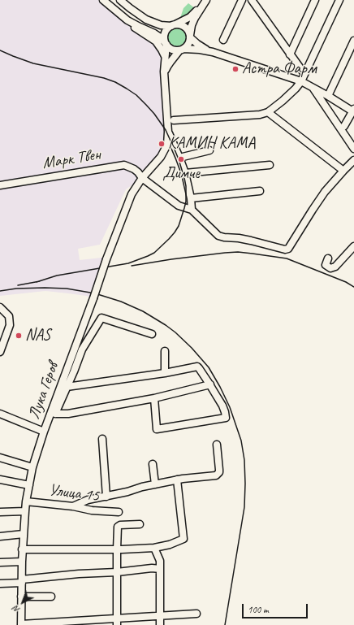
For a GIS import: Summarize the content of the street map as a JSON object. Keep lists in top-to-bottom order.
{
  "streets": {
    "street": ["Марк Твен", "Лука Геров", "Улица 15"]
  },
  "crossings": [
    ["Марк Твен", "Лука Геров"],
    ["Лука Геров", "Улица 15"]
  ],
  "places": [
    "Астра Фарм",
    "КАМИН КАМА",
    "Димче",
    "NAS"
  ],
  "scale_bar": "100 m",
  "north": "bottom left"
}
